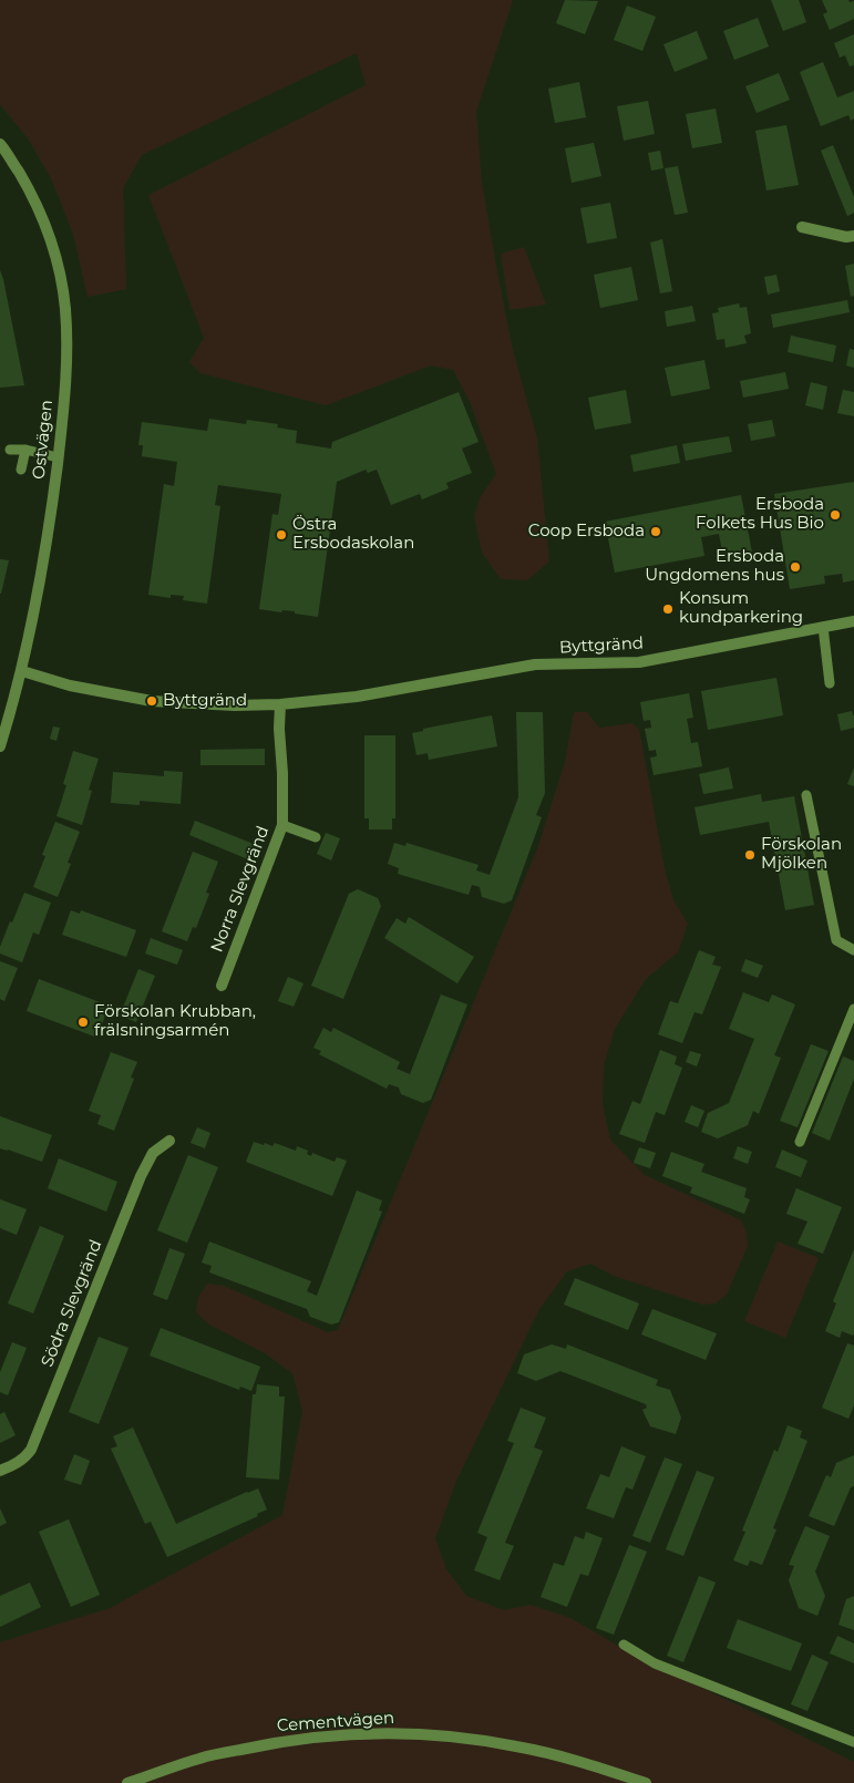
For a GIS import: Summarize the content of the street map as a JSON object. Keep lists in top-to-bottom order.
{
  "streets": {
    "street": [
      "Ostvägen",
      "Byttgränd",
      "Norra Slevgränd",
      "Södra Slevgränd",
      "Cementvägen"
    ]
  },
  "crossings": [
    ["Ostvägen", "Byttgränd"],
    ["Byttgränd", "Norra Slevgränd"]
  ],
  "places": [
    "Ersboda Folkets Hus Bio",
    "Coop Ersboda",
    "Östra Ersbodaskolan",
    "Ersboda Ungdomens hus",
    "Konsum kundparkering",
    "Byttgränd",
    "Förskolan Mjölken",
    "Förskolan Krubban, frälsningsarmén"
  ]
}
